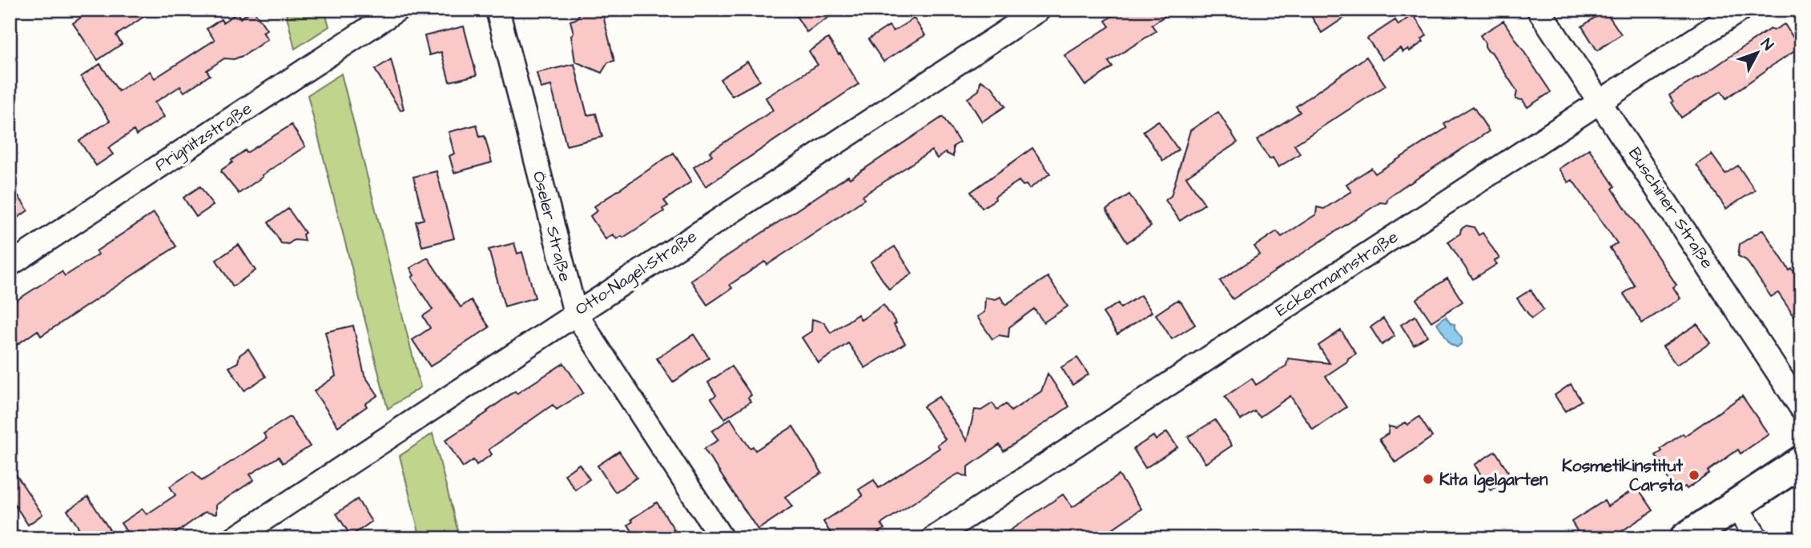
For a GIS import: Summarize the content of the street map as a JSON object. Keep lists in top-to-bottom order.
{
  "streets": {
    "street": [
      "Prignitzstraße",
      "Buschiner Straße",
      "Öseler Straße",
      "Otto-Nagel-Straße",
      "Eckermannstraße"
    ]
  },
  "crossings": [
    ["Buschiner Straße", "Eckermannstraße"],
    ["Öseler Straße", "Otto-Nagel-Straße"]
  ],
  "places": ["Kosmetikinstitut Carsta", "Kita Igelgarten"],
  "north": "top right"
}
